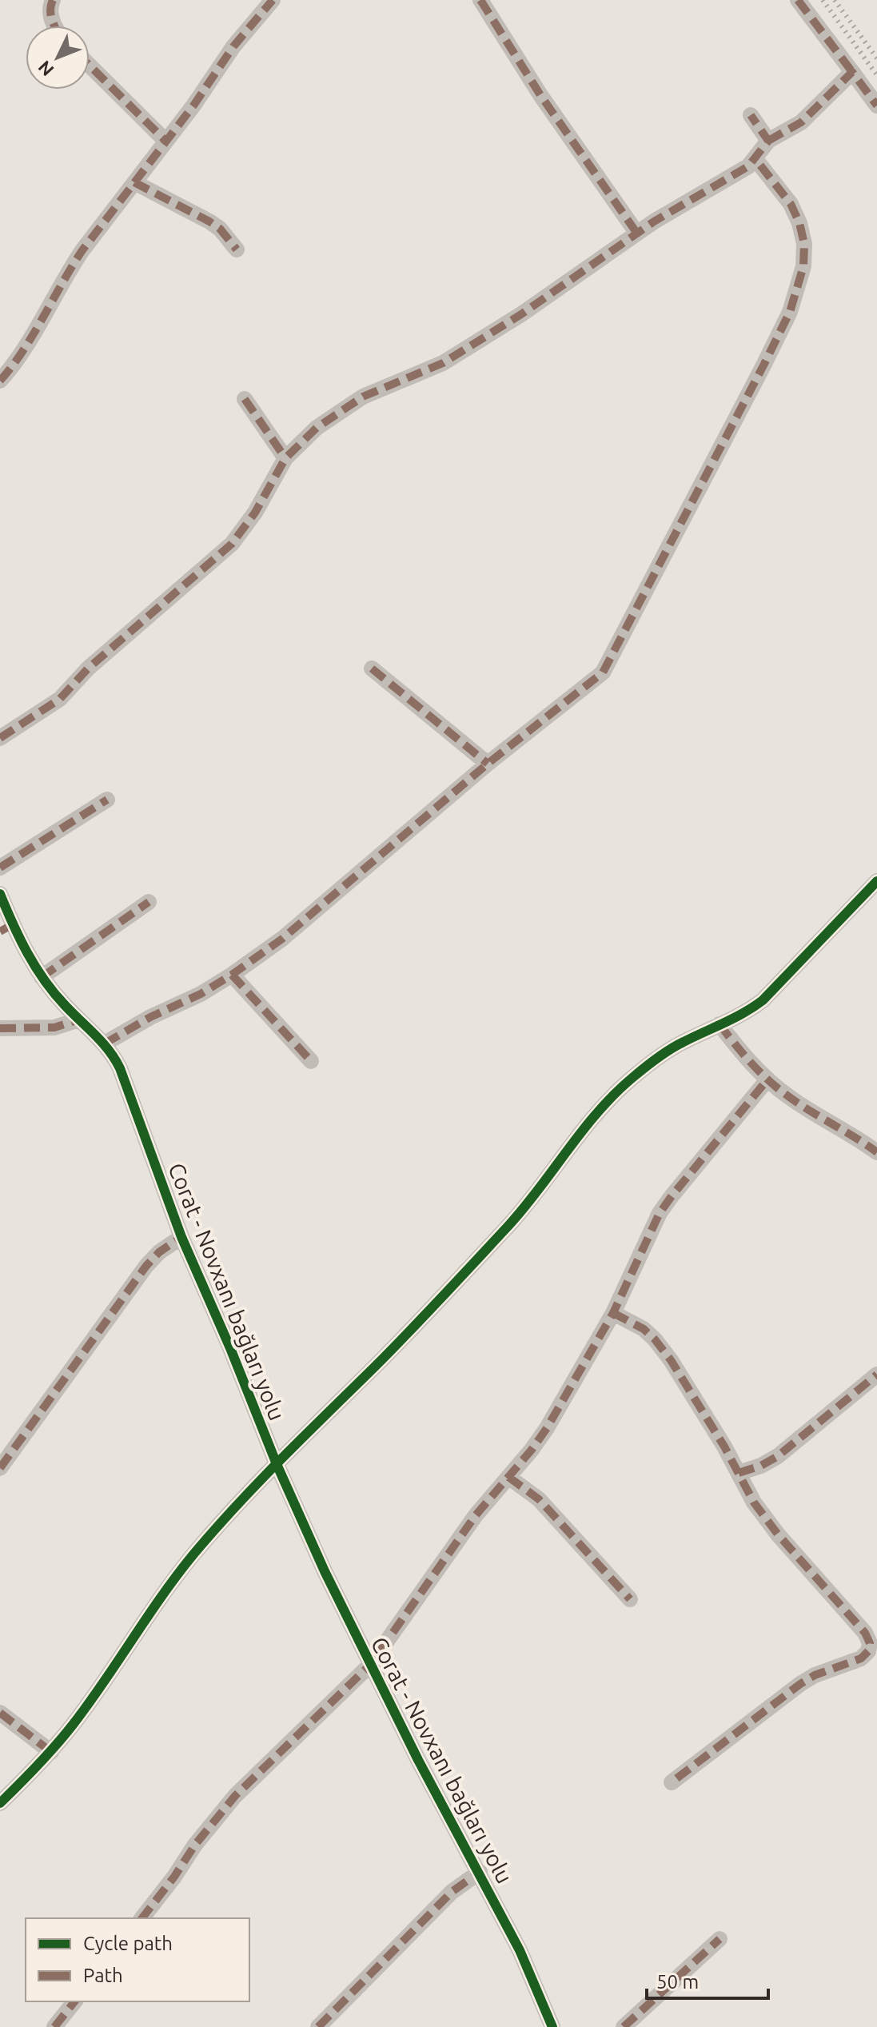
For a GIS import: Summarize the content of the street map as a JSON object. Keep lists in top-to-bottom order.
{
  "streets": {
    "street": ["Corat - Novxanı bağları yolu"]
  },
  "legend": ["Cycle path", "Path"],
  "scale_bar": "50 m",
  "north": "bottom left"
}
